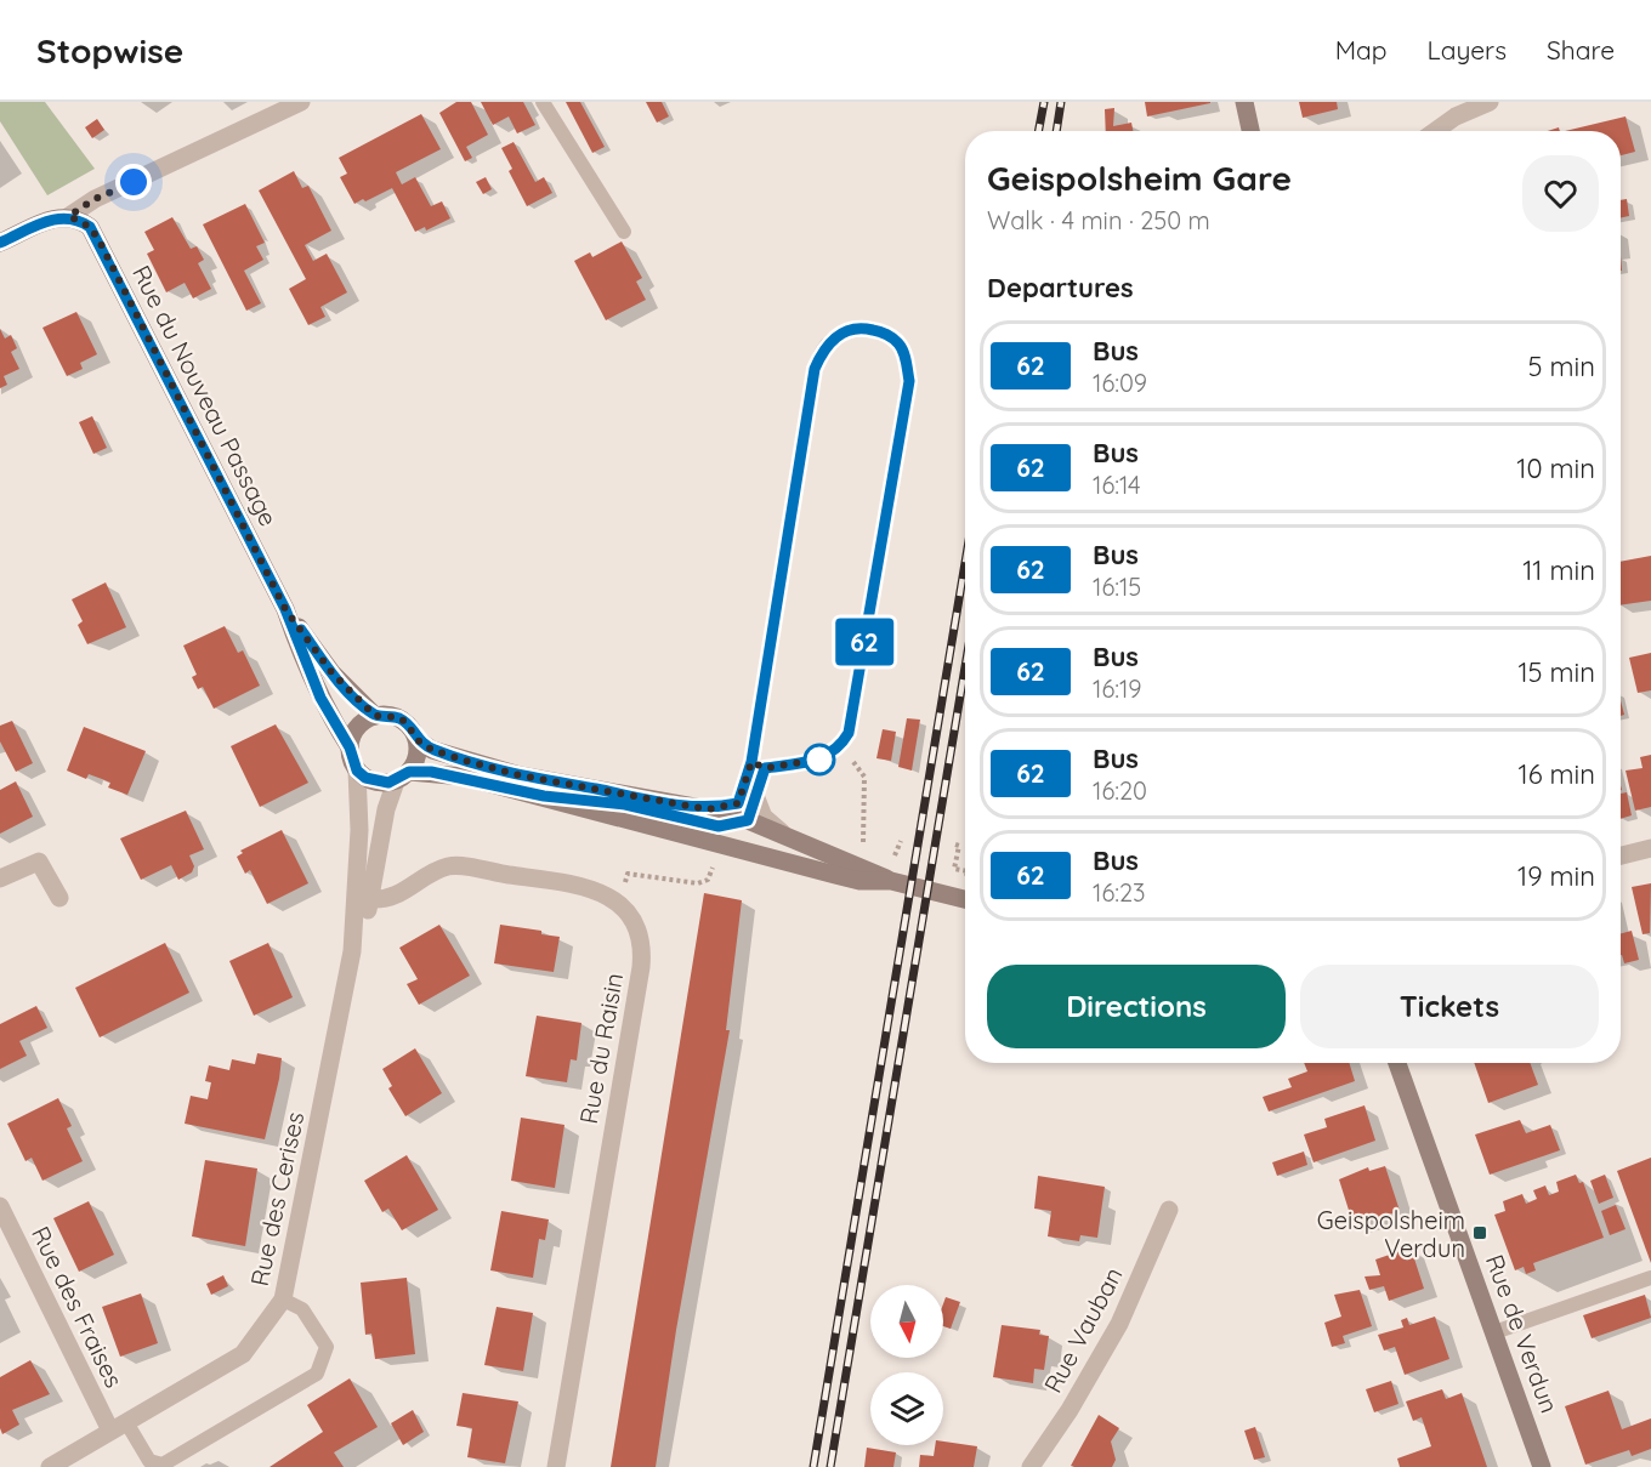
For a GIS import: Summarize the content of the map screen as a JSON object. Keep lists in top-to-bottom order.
{
  "streets": {
    "main road": ["Rue du Nouveau Passage", "Rue de Verdun"],
    "street": [
      "Rue du Raisin",
      "Rue des Cerises",
      "Rue des Fraises",
      "Rue Vauban"
    ]
  },
  "crossings": [
    ["Rue du Nouveau Passage", "Rue des Cerises"],
    ["Rue des Cerises", "Rue des Fraises"]
  ],
  "places": {
    "transit": ["Geispolsheim Verdun"]
  },
  "lines": ["bus line 62"],
  "north": "bottom",
  "page": {
    "header": "Stopwise",
    "nav": ["Map", "Layers", "Share"],
    "on_map": "62",
    "heading": [
      ["Geispolsheim Gare", "Walk · 4 min · 250 m"],
      "Departures"
    ],
    "list": [
      {
        "mark": "62",
        "name": "Bus",
        "note": "16:09",
        "value": "5 min"
      },
      {
        "mark": "62",
        "name": "Bus",
        "note": "16:14",
        "value": "10 min"
      },
      {
        "mark": "62",
        "name": "Bus",
        "note": "16:15",
        "value": "11 min"
      },
      {
        "mark": "62",
        "name": "Bus",
        "note": "16:19",
        "value": "15 min"
      },
      {
        "mark": "62",
        "name": "Bus",
        "note": "16:20",
        "value": "16 min"
      },
      {
        "mark": "62",
        "name": "Bus",
        "note": "16:23",
        "value": "19 min"
      }
    ],
    "buttons": ["Directions", "Tickets"]
  }
}
